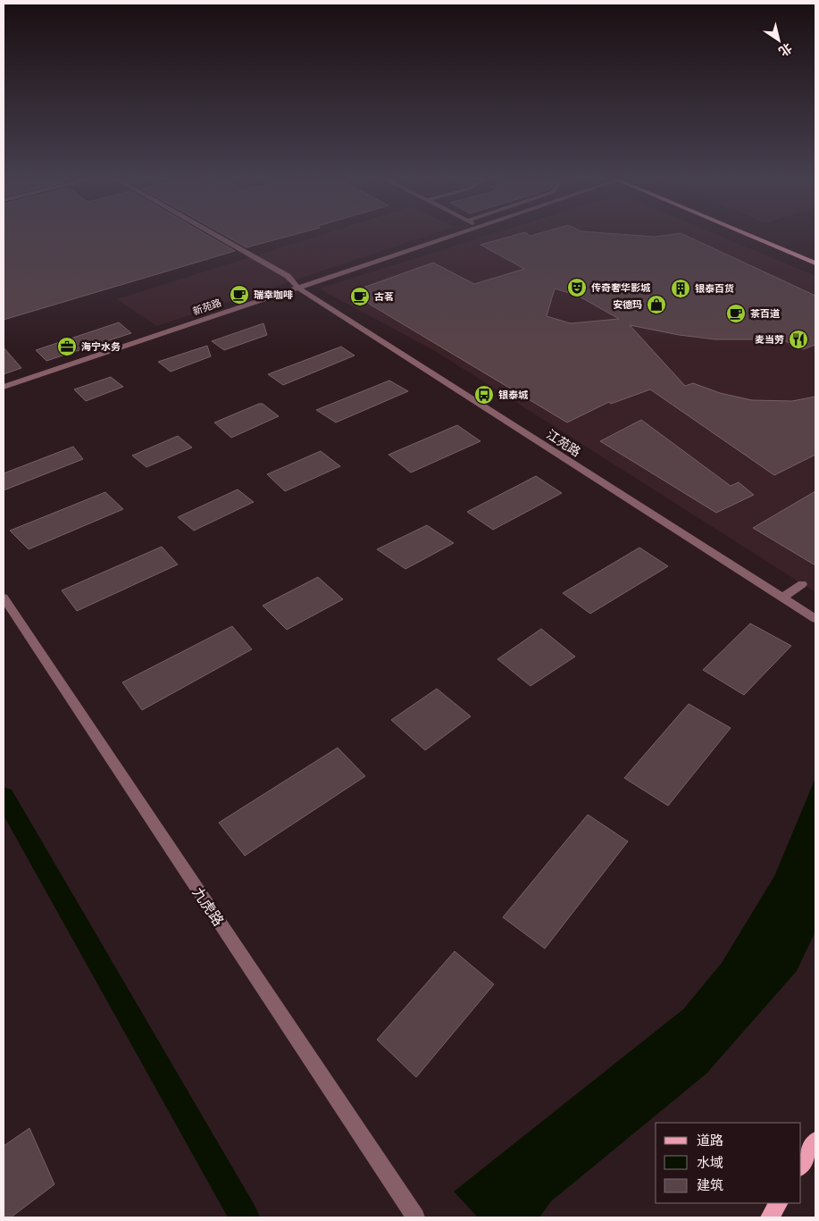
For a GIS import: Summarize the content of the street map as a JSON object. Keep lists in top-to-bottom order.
{
  "streets": {
    "street": ["新苑路", "江苑路", "九虎路"]
  },
  "crossings": [
    ["新苑路", "江苑路"]
  ],
  "places": {
    "theatre": ["传奇奢华影城"],
    "building": ["银泰百货"],
    "cafe": ["瑞幸咖啡", "古茗", "茶百道"],
    "shop": ["安德玛"],
    "restaurant": ["麦当劳"],
    "office": ["海宁水务"],
    "bus stop": ["银泰城"]
  },
  "legend": ["道路", "水域", "建筑"],
  "north": "bottom right"
}
